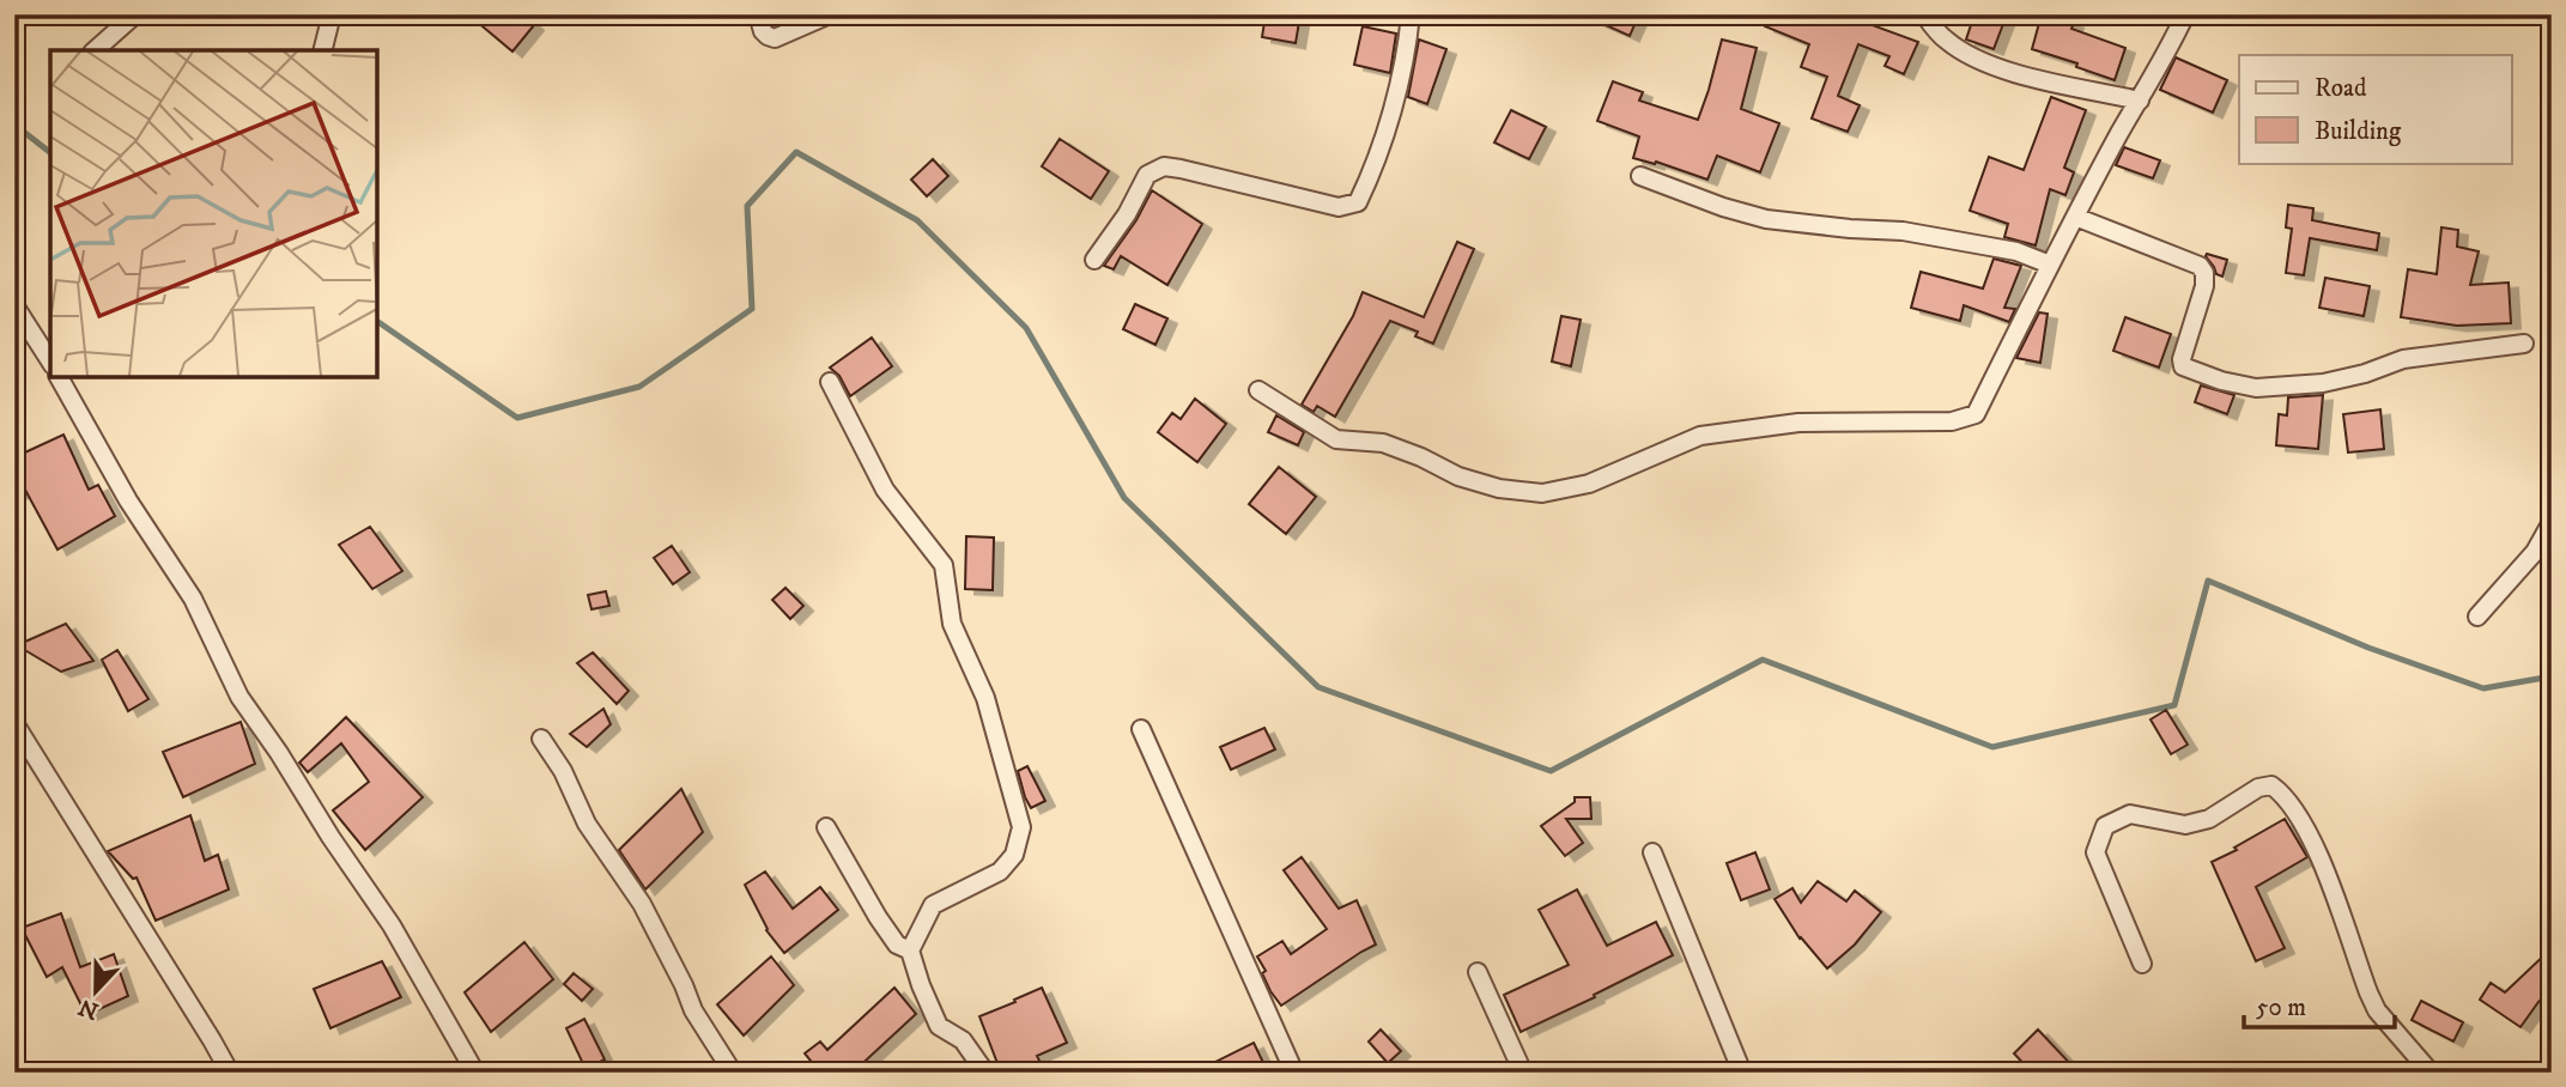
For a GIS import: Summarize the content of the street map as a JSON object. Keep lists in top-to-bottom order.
{
  "legend": ["Road", "Building"],
  "scale_bar": "50 m",
  "north": "bottom"
}
